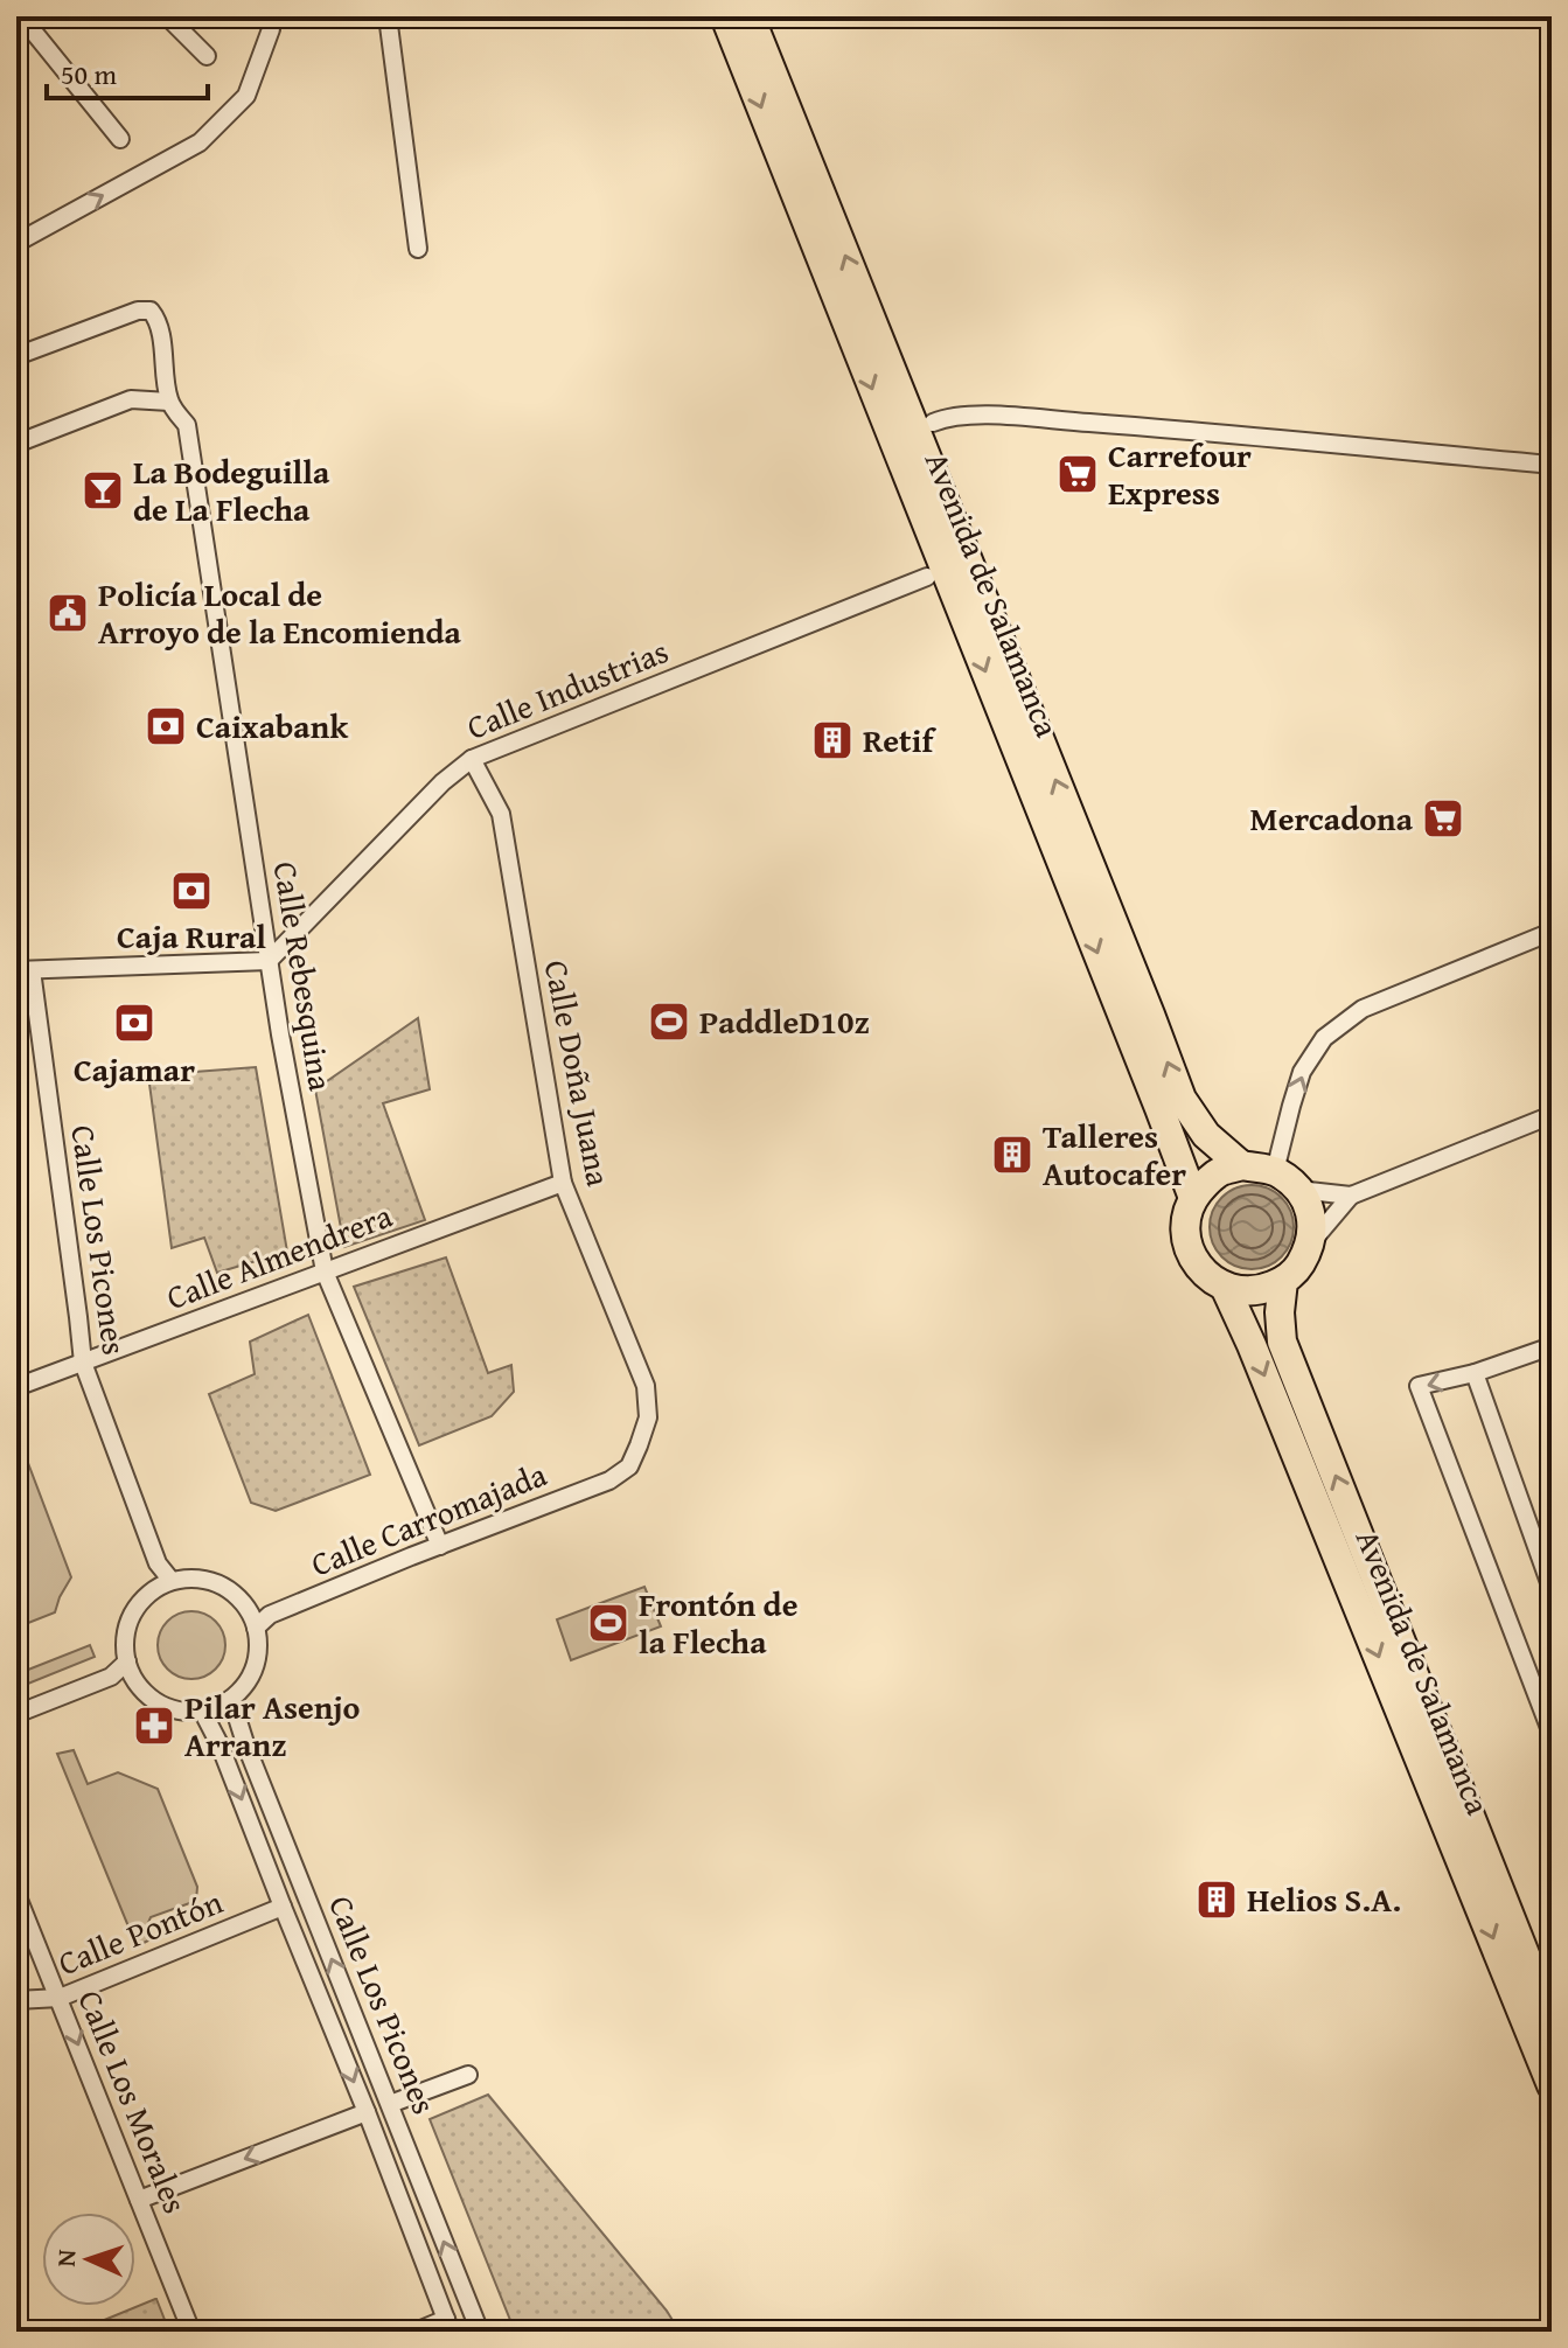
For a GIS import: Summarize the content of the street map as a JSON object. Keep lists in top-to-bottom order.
{
  "streets": {
    "highway": ["Avenida de Salamanca"],
    "street": [
      "Calle Industrias",
      "Calle Rebesquina",
      "Calle Doña Juana",
      "Calle Los Picones",
      "Calle Almendrera",
      "Calle Carromajada",
      "Calle Pontón",
      "Calle Los Morales"
    ]
  },
  "crossings": [
    ["Calle Industrias", "Calle Rebesquina"],
    ["Calle Industrias", "Calle Doña Juana"],
    ["Calle Rebesquina", "Calle Almendrera"],
    ["Calle Rebesquina", "Calle Carromajada"],
    ["Calle Doña Juana", "Calle Almendrera"],
    ["Calle Doña Juana", "Calle Carromajada"],
    ["Calle Los Picones", "Calle Almendrera"],
    ["Calle Los Picones", "Calle Carromajada"],
    ["Calle Los Picones", "Calle Pontón"],
    ["Calle Pontón", "Calle Los Morales"]
  ],
  "one_way": ["Calle Los Morales"],
  "places": {
    "supermarket": ["Carrefour Express", "Mercadona"],
    "bar": ["La Bodeguilla de La Flecha"],
    "public building": ["Policía Local de Arroyo de la Encomienda"],
    "bank": ["Caixabank", "Caja Rural", "Cajamar"],
    "building": ["Retif", "Talleres Autocafer", "Helios S.A."],
    "sports": ["PaddleD10z", "Frontón de la Flecha"],
    "pharmacy": ["Pilar Asenjo Arranz"]
  },
  "scale_bar": "50 m",
  "north": "left"
}
